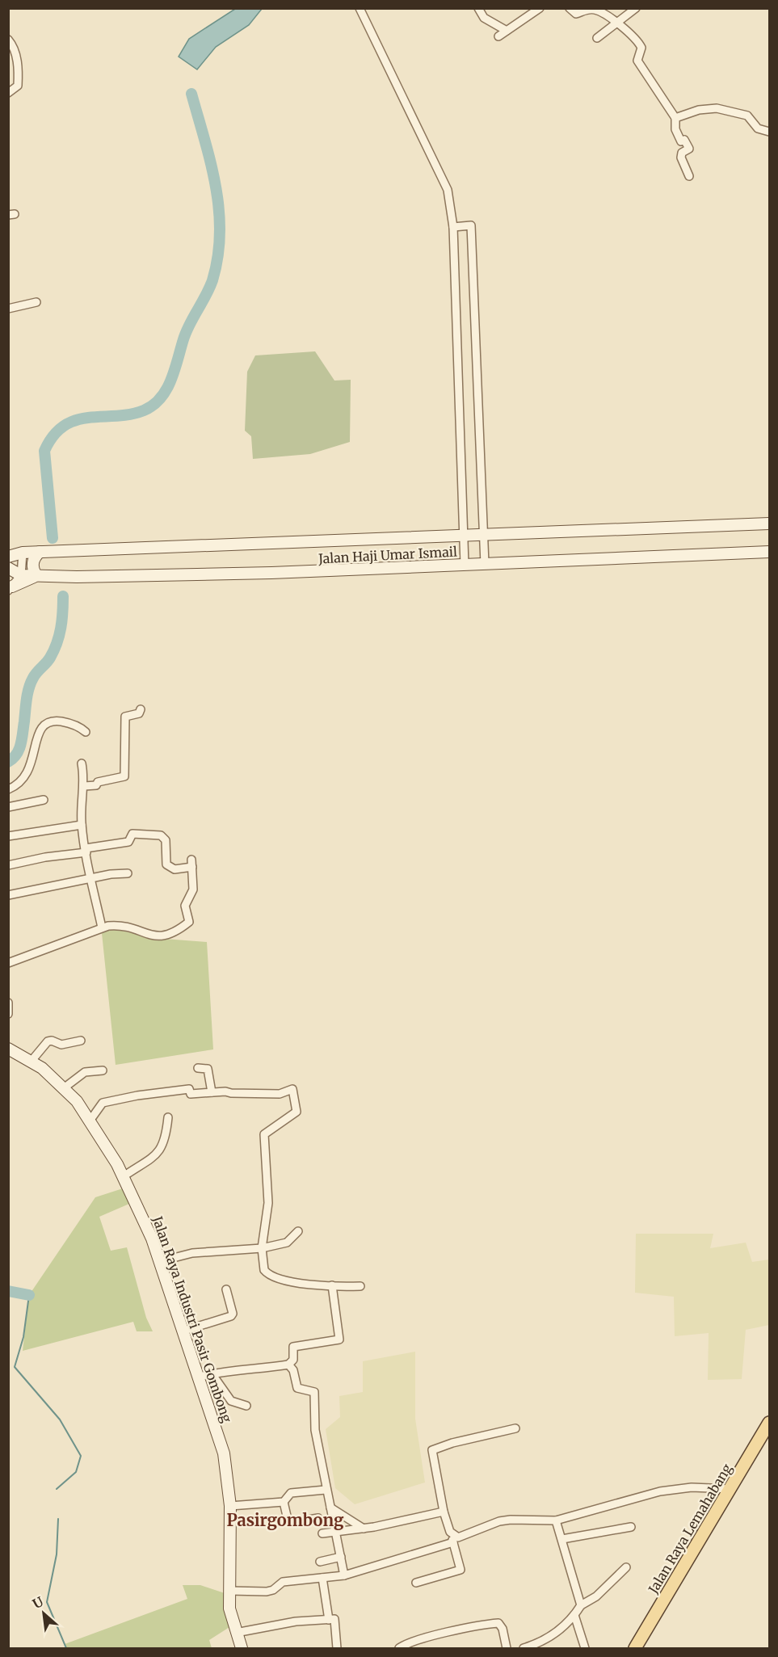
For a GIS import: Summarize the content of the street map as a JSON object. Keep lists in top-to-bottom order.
{
  "streets": {
    "main road": ["Jalan Haji Umar Ismail", "Jalan Raya Industri Pasir Gombong", "Jalan Raya Lemahabang"]
  },
  "districts": ["Pasirgombong"],
  "north": "top left"
}
